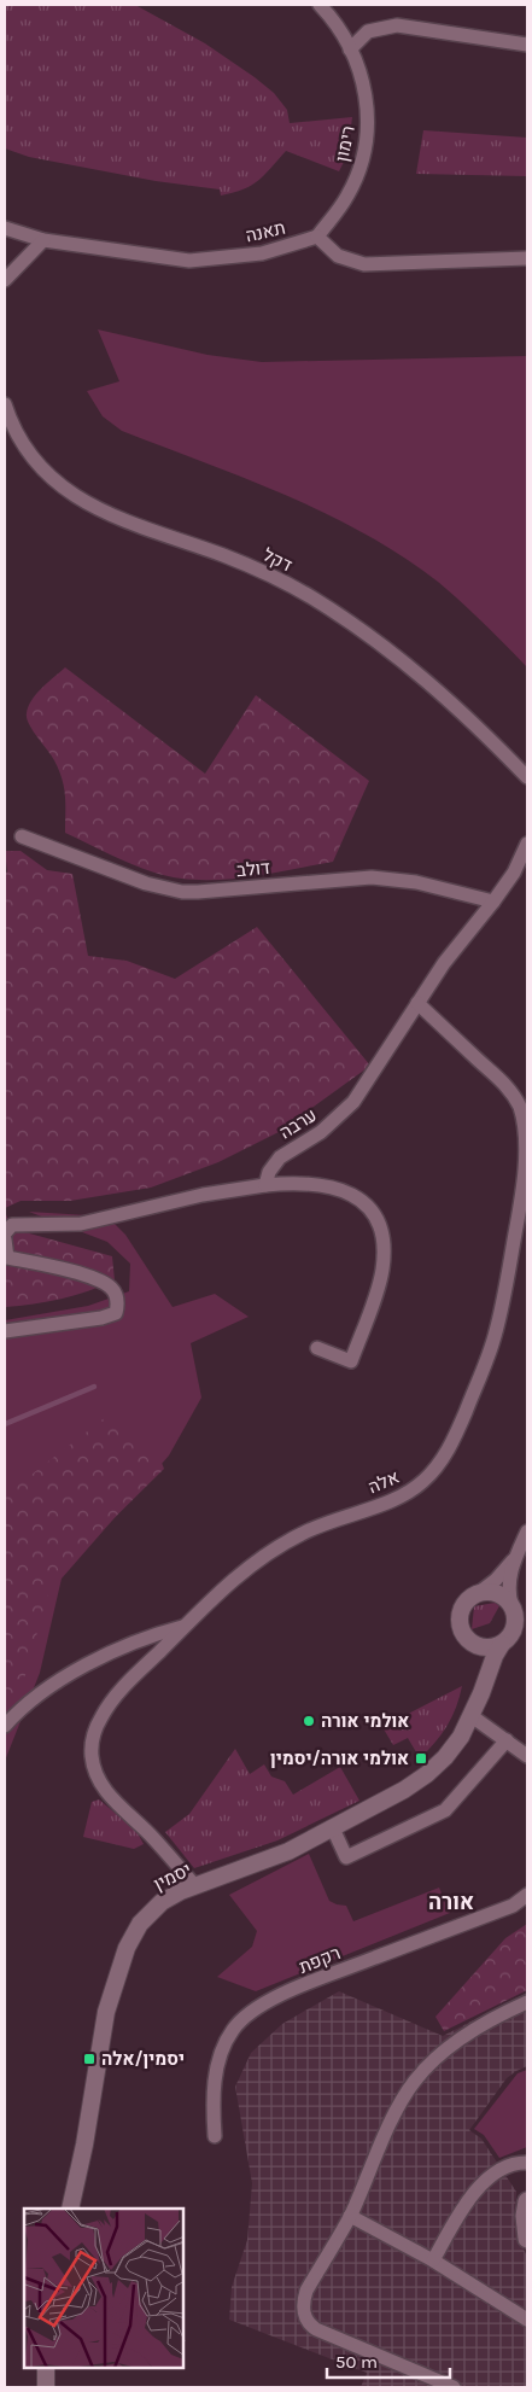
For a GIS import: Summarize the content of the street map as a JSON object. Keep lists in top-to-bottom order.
{
  "streets": {
    "street": [
      "רימון",
      "תאנה",
      "דקל",
      "דולב",
      "ערבה",
      "אלה",
      "יסמין",
      "רקפת"
    ]
  },
  "crossings": [
    ["רימון", "תאנה"],
    ["דולב", "ערבה"],
    ["ערבה", "אלה"],
    ["אלה", "יסמין"]
  ],
  "districts": ["אורה"],
  "places": {
    "other": ["אולמי אורה"],
    "transit": ["אולמי אורה/יסמין", "יסמין/אלה"]
  },
  "scale_bar": "50 m"
}
